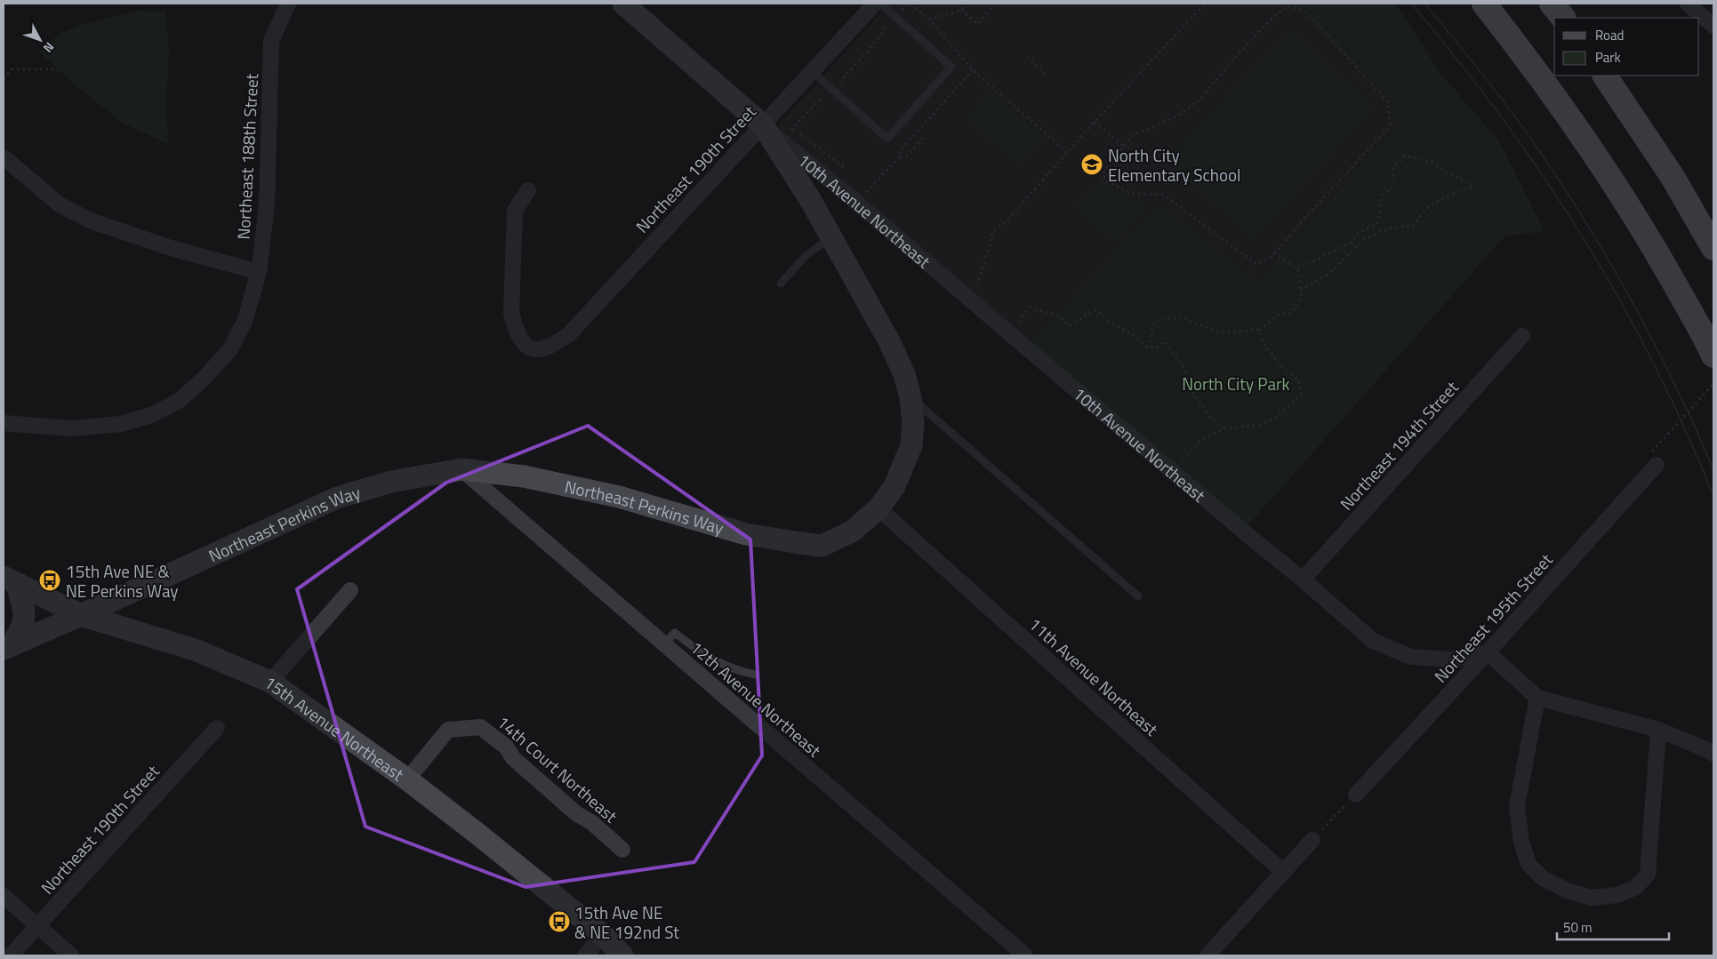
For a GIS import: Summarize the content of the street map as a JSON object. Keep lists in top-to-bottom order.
{
  "streets": {
    "main road": ["10th Avenue Northeast", "Northeast Perkins Way", "15th Avenue Northeast"],
    "street": [
      "Northeast 188th Street",
      "Northeast 190th Street",
      "Northeast 194th Street",
      "Northeast 195th Street",
      "11th Avenue Northeast",
      "12th Avenue Northeast",
      "14th Court Northeast"
    ]
  },
  "crossings": [
    ["Northeast 190th Street", "10th Avenue Northeast"],
    ["Northeast 190th Street", "Northeast Perkins Way"],
    ["10th Avenue Northeast", "Northeast 194th Street"],
    ["10th Avenue Northeast", "Northeast Perkins Way"],
    ["10th Avenue Northeast", "Northeast 195th Street"],
    ["Northeast Perkins Way", "11th Avenue Northeast"],
    ["Northeast Perkins Way", "12th Avenue Northeast"],
    ["Northeast Perkins Way", "15th Avenue Northeast"],
    ["15th Avenue Northeast", "14th Court Northeast"]
  ],
  "parks": ["North City Park"],
  "places": {
    "school or university": ["North City Elementary School"],
    "bus stop": ["15th Ave NE & NE Perkins Way", "15th Ave NE & NE 192nd St"]
  },
  "legend": ["Road", "Park"],
  "scale_bar": "50 m",
  "north": "bottom right"
}
